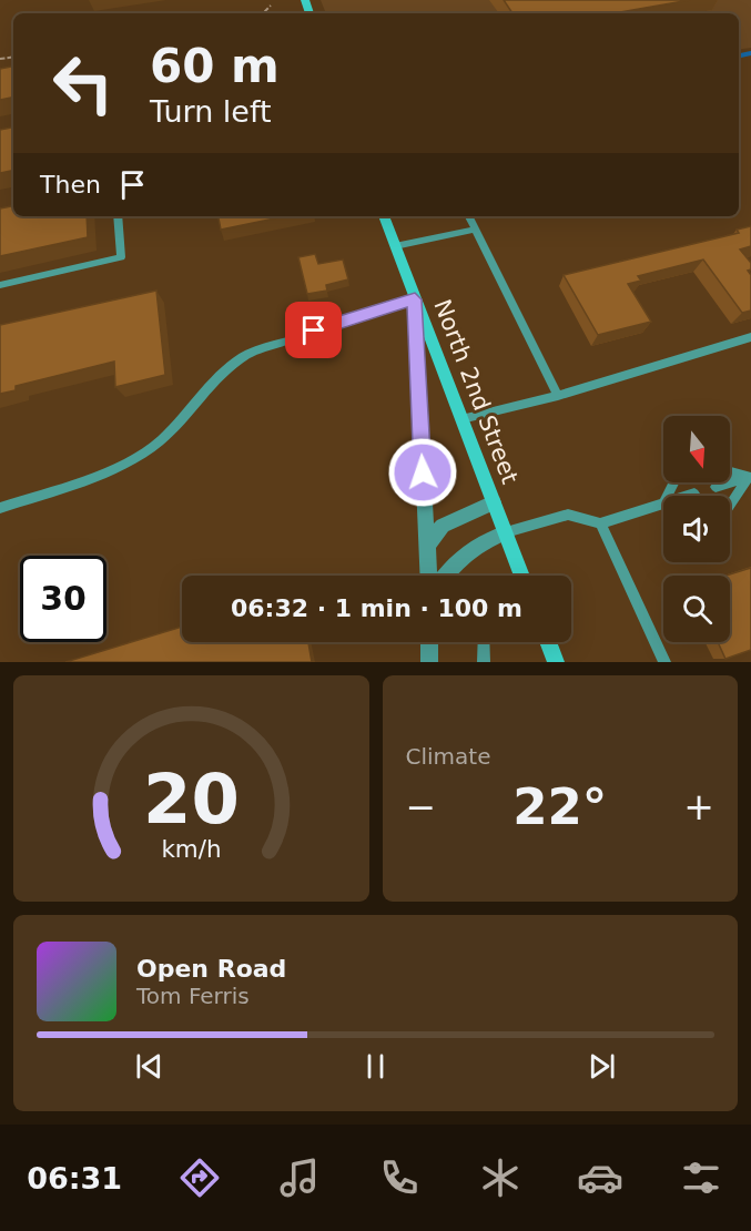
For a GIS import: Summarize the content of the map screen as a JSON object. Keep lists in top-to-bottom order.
{
  "streets": {
    "main road": ["North 2nd Street"]
  },
  "north": "bottom",
  "page": {
    "turn": ["60 m", "Turn left"],
    "then": "Then",
    "limit": "30",
    "trip": "06:32 · 1 min · 100 m",
    "tile": "Climate",
    "heat": ["−", "22°", "+"],
    "song": ["Open Road", "Tom Ferris"],
    "tabs": "06:31",
    "gauge": ["20", "km/h"]
  }
}
